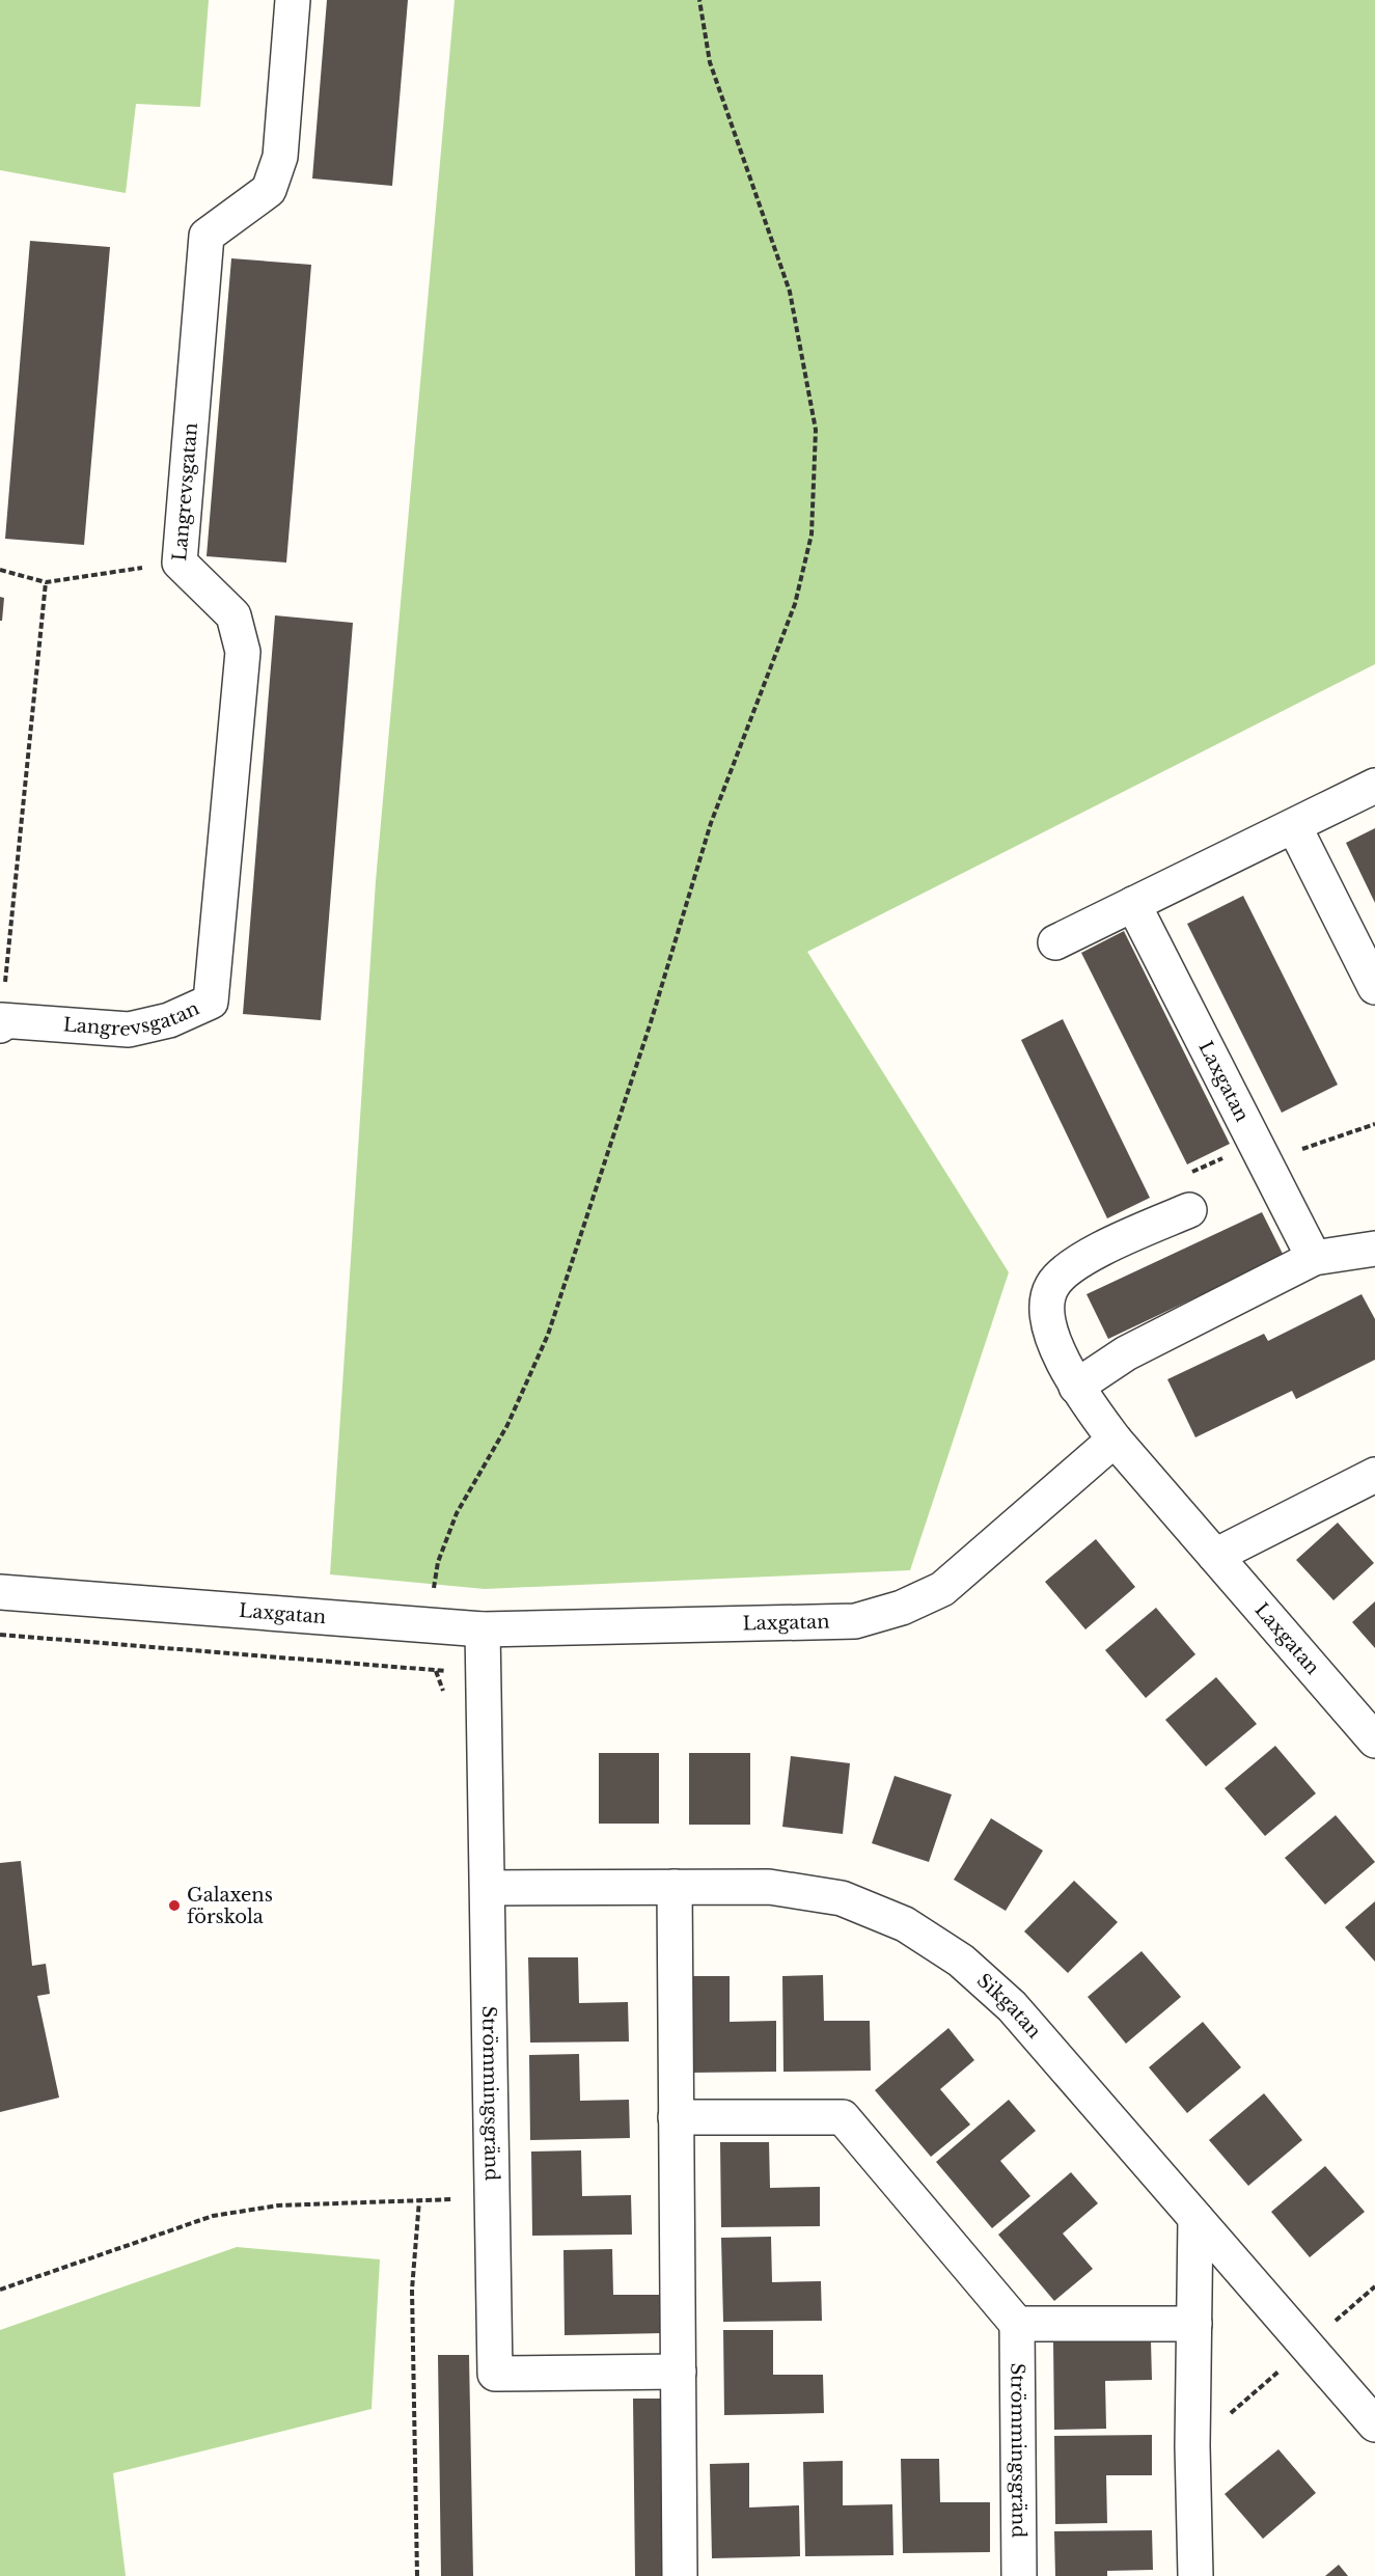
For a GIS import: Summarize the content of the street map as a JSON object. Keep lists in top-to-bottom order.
{
  "streets": {
    "street": [
      "Langrevsgatan",
      "Laxgatan",
      "Sikgatan",
      "Strömmingsgränd"
    ]
  },
  "crossings": [
    ["Laxgatan", "Strömmingsgränd"],
    ["Sikgatan", "Strömmingsgränd"]
  ],
  "places": ["Galaxens förskola"]
}
